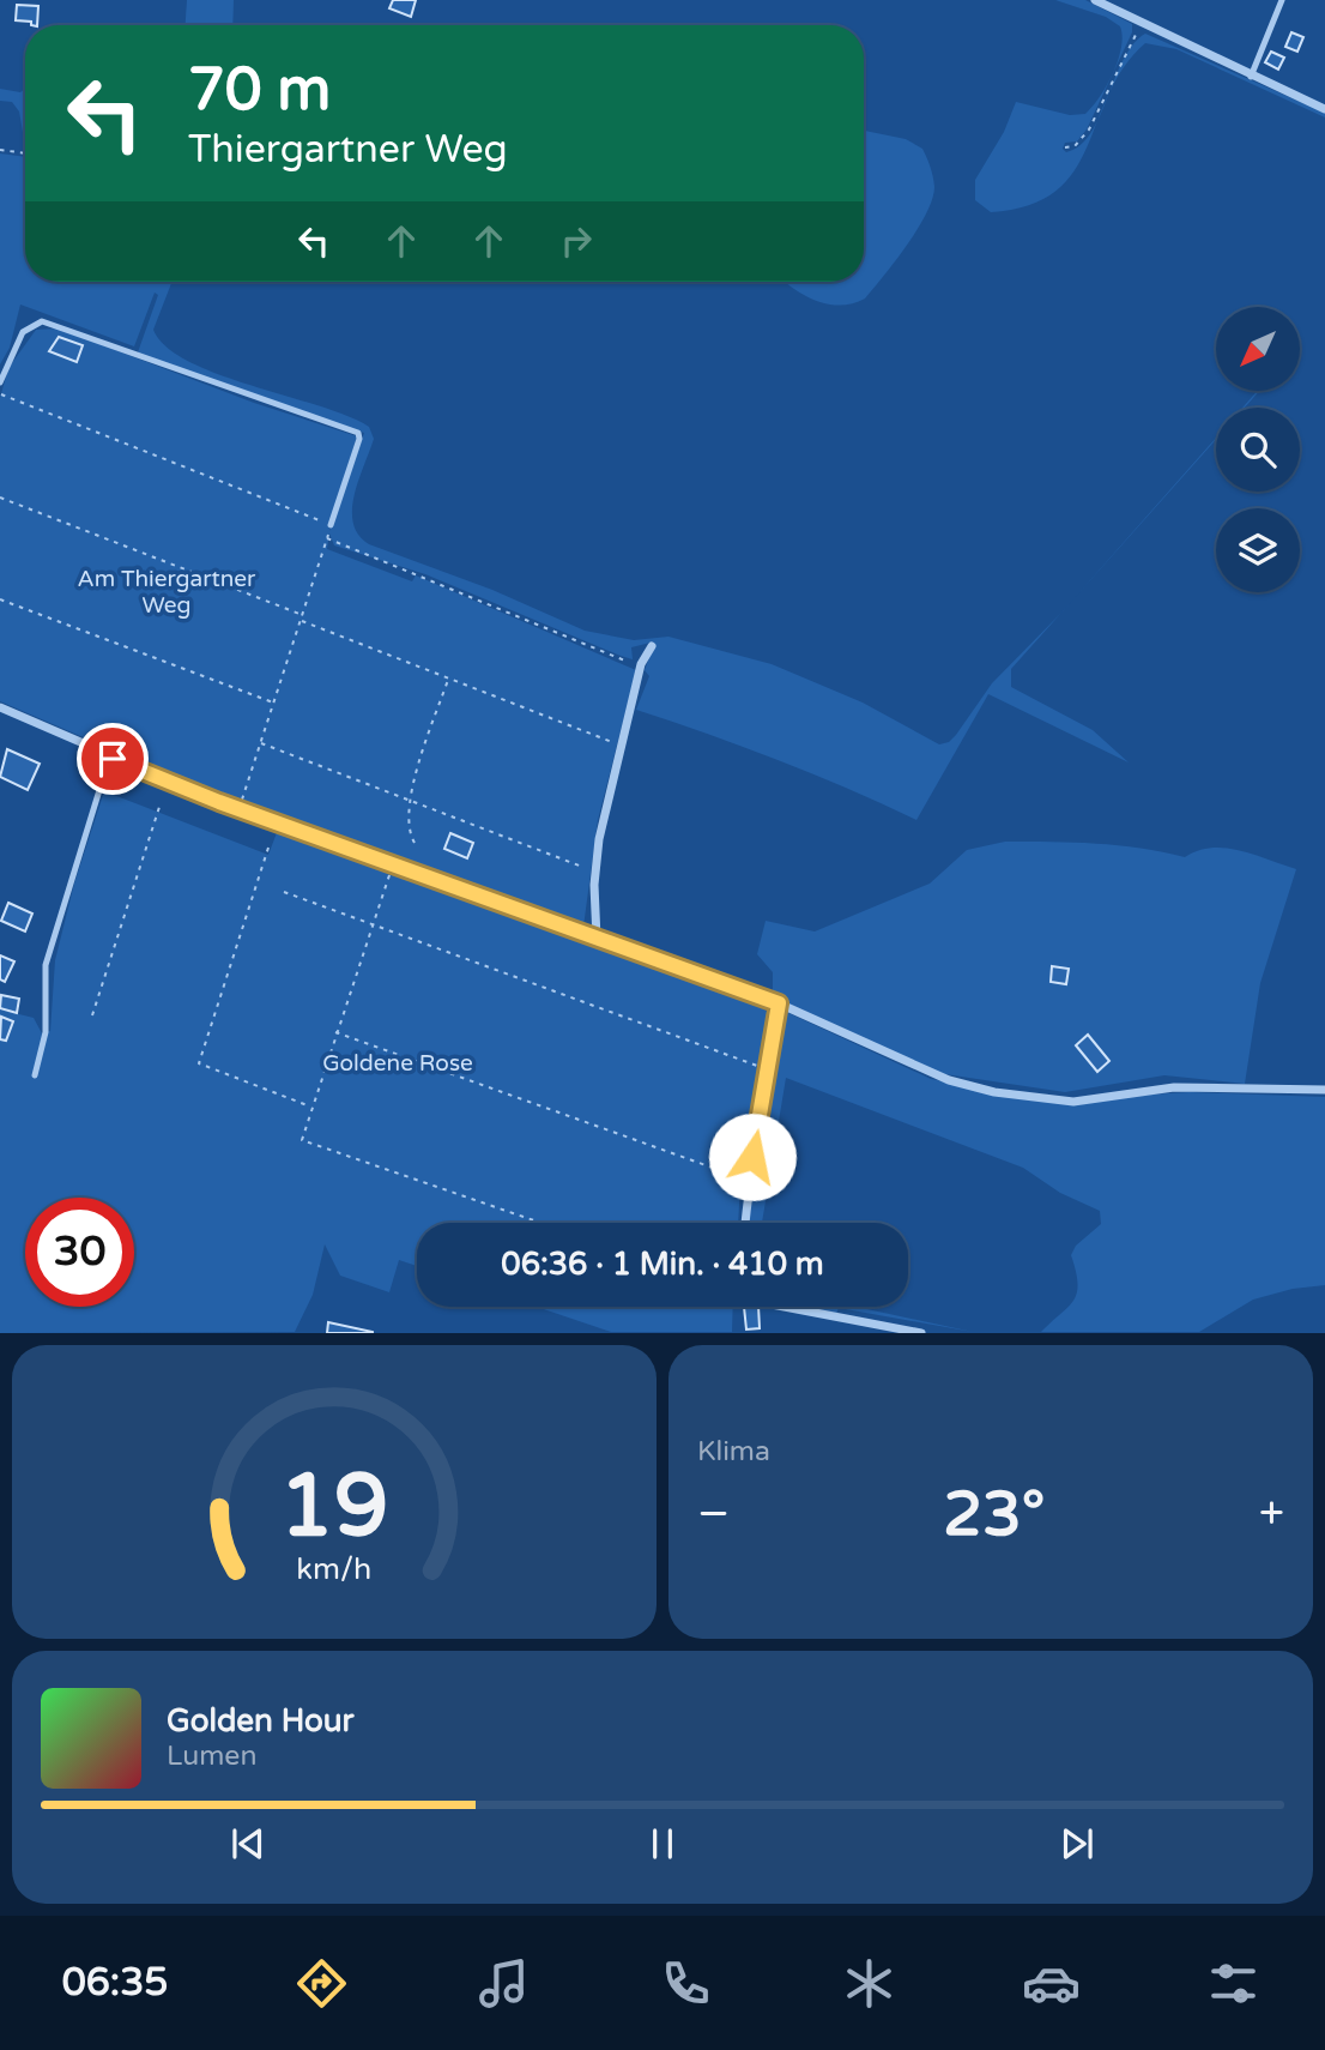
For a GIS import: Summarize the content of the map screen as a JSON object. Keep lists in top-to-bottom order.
{
  "parks": ["Am Thiergartner Weg", "Goldene Rose"],
  "north": "bottom left",
  "page": {
    "turn": ["70 m", "Thiergartner Weg"],
    "limit": "30",
    "trip": "06:36 · 1 Min. · 410 m",
    "tile": "Klima",
    "heat": ["−", "23°", "+"],
    "song": ["Golden Hour", "Lumen"],
    "tabs": "06:35",
    "gauge": ["19", "km/h"]
  }
}
